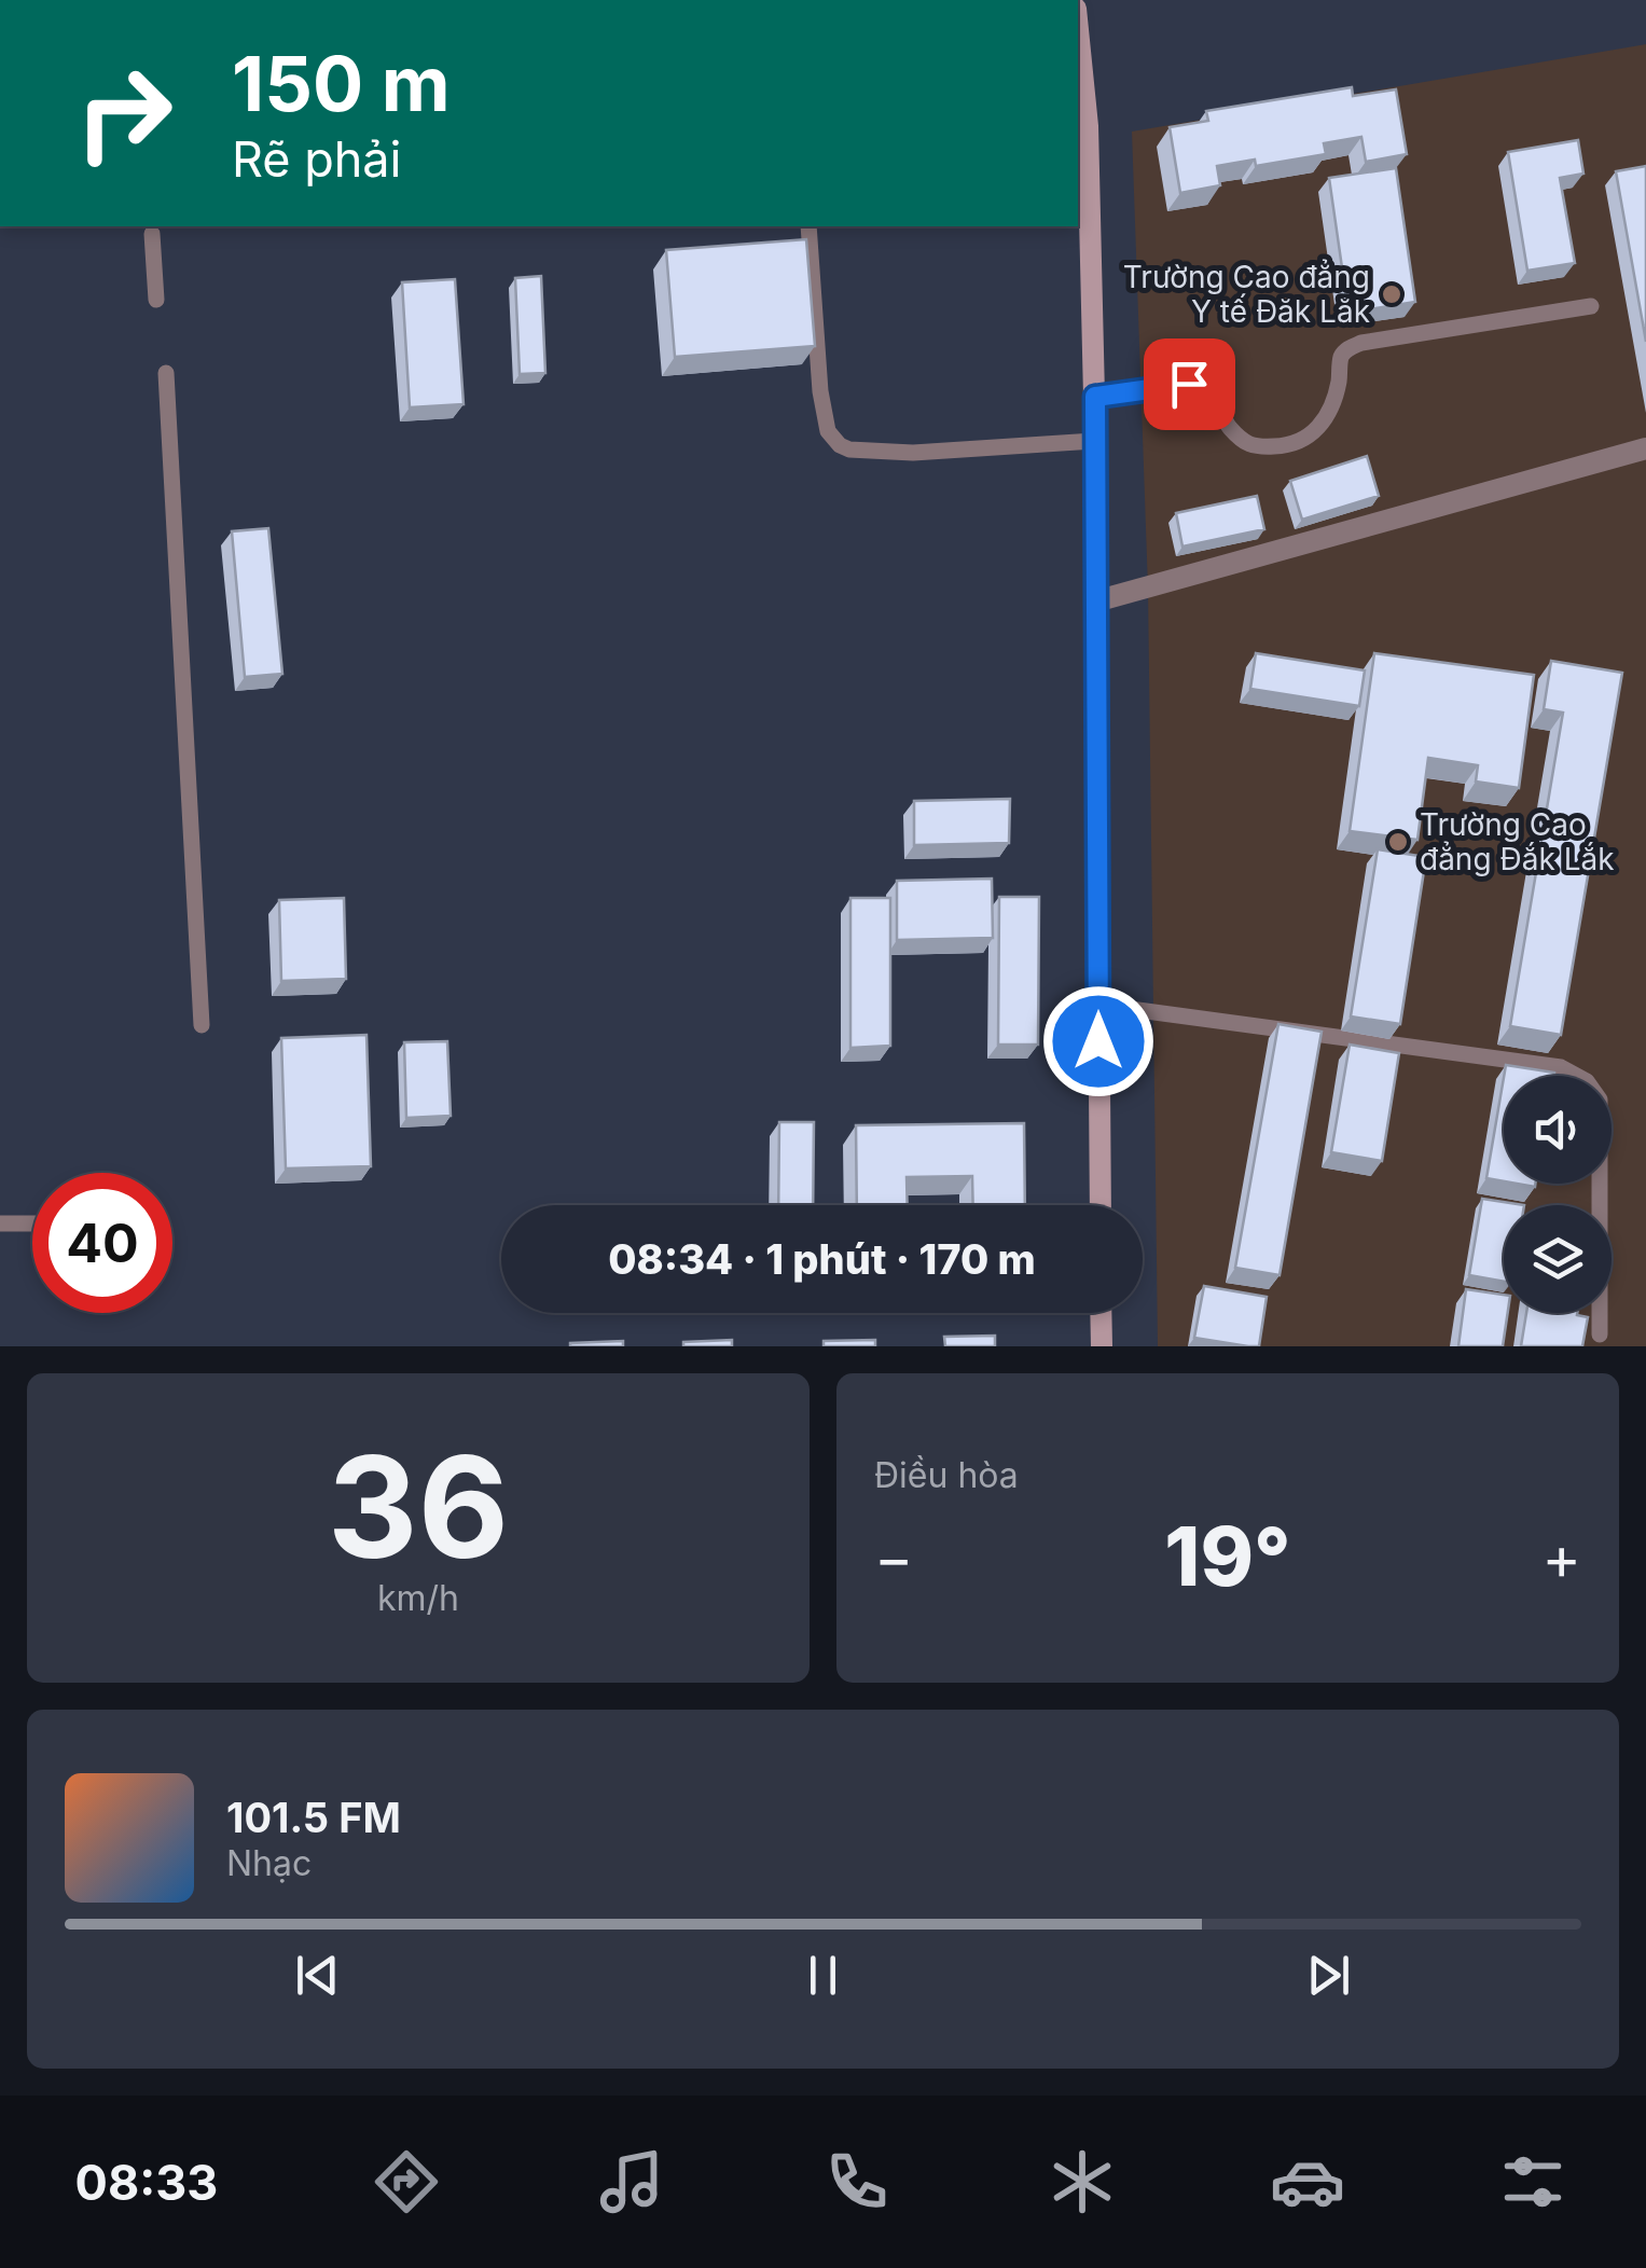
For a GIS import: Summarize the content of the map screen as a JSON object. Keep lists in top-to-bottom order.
{
  "places": ["Trường Cao đẳng Y tế Đăk Lăk", "Trường Cao đẳng Đắk Lắk"],
  "page": {
    "turn": ["150 m", "Rẽ phải"],
    "limit": "40",
    "trip": "08:34 · 1 phút · 170 m",
    "tile": [
      ["36", "km/h"],
      "Điều hòa"
    ],
    "heat": ["−", "19°", "+"],
    "song": ["101.5 FM", "Nhạc"],
    "tabs": "08:33"
  }
}
